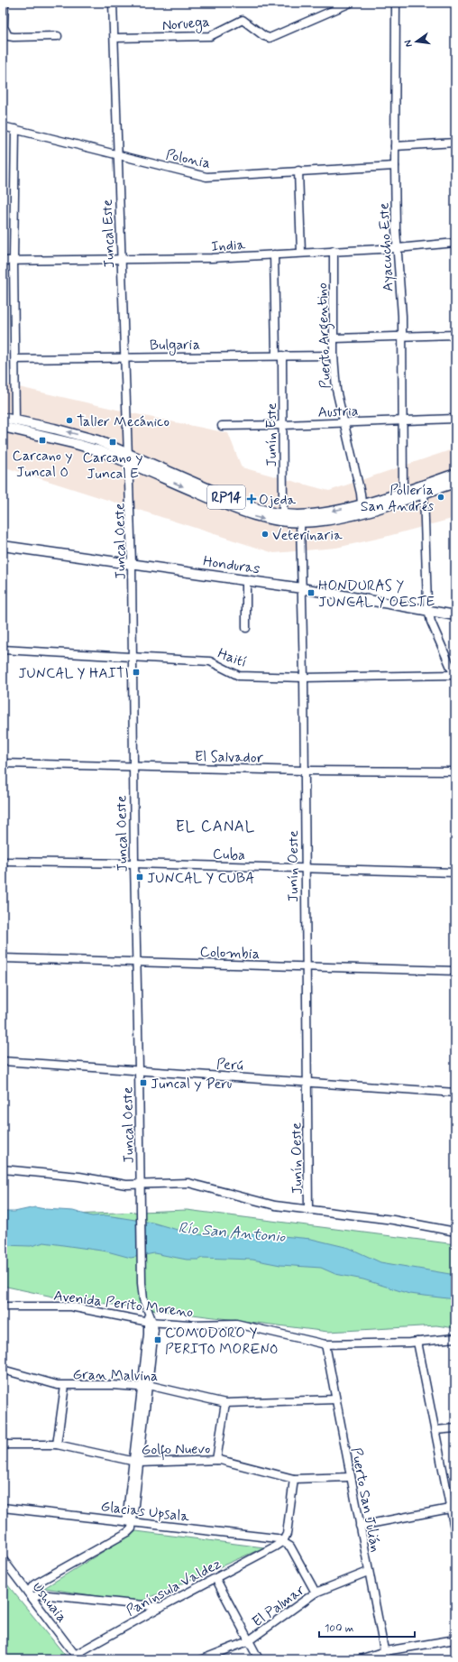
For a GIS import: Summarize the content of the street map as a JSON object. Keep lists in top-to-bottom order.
{
  "streets": {
    "main road": ["RP14", "Honduras"],
    "street": [
      "Noruega",
      "Polonia",
      "Juncal Este",
      "India",
      "Ayacucho Este",
      "Puerto Argentino",
      "Bulgaria",
      "Austria",
      "Junín Este",
      "Juncal Oeste",
      "Haití",
      "El Salvador",
      "Cuba",
      "Junín Oeste",
      "Colombia",
      "Perú",
      "Avenida Perito Moreno",
      "Gran Malvina",
      "Golfo Nuevo",
      "Puerto San Julián",
      "Glacias Upsala",
      "Panínsula Valdez",
      "Ushuaia",
      "El Palmar"
    ]
  },
  "crossings": [
    ["Noruega", "Juncal Este"],
    ["Polonia", "Juncal Este"],
    ["Polonia", "Ayacucho Este"],
    ["Juncal Este", "India"],
    ["Juncal Este", "Bulgaria"],
    ["Juncal Este", "RP14"],
    ["Juncal Este", "Juncal Oeste"],
    ["India", "Ayacucho Este"],
    ["India", "Puerto Argentino"],
    ["India", "Junín Este"],
    ["Ayacucho Este", "Austria"],
    ["Ayacucho Este", "RP14"],
    ["Puerto Argentino", "Bulgaria"],
    ["Puerto Argentino", "Austria"],
    ["Puerto Argentino", "RP14"],
    ["Bulgaria", "Junín Este"],
    ["Austria", "Junín Este"],
    ["Junín Este", "RP14"],
    ["RP14", "Juncal Oeste"],
    ["RP14", "Junín Oeste"],
    ["Juncal Oeste", "Honduras"],
    ["Juncal Oeste", "Haití"],
    ["Juncal Oeste", "El Salvador"],
    ["Juncal Oeste", "Cuba"],
    ["Juncal Oeste", "Colombia"],
    ["Juncal Oeste", "Perú"],
    ["Juncal Oeste", "Avenida Perito Moreno"],
    ["Honduras", "Junín Oeste"],
    ["Haití", "Junín Oeste"],
    ["El Salvador", "Junín Oeste"],
    ["Cuba", "Junín Oeste"],
    ["Junín Oeste", "Colombia"],
    ["Junín Oeste", "Perú"],
    ["Avenida Perito Moreno", "Puerto San Julián"],
    ["Gran Malvina", "Puerto San Julián"],
    ["Golfo Nuevo", "Puerto San Julián"],
    ["Puerto San Julián", "El Palmar"],
    ["Glacias Upsala", "Panínsula Valdez"],
    ["Panínsula Valdez", "Ushuaia"]
  ],
  "districts": ["EL CANAL"],
  "water": ["Río San Antonio"],
  "places": {
    "other": ["Taller Mecánico", "Pollería San Andrés", "Veterinaria"],
    "transit": [
      "Carcano y Juncal O",
      "Carcano y Juncal E",
      "HONDURAS Y JUNCAL Y OESTE",
      "JUNCAL Y HAITI",
      "JUNCAL Y CUBA",
      "Juncal y Peru",
      "COMODORO Y PERITO MORENO"
    ],
    "health": ["Ojeda"]
  },
  "scale_bar": "100 m",
  "north": "left"
}
